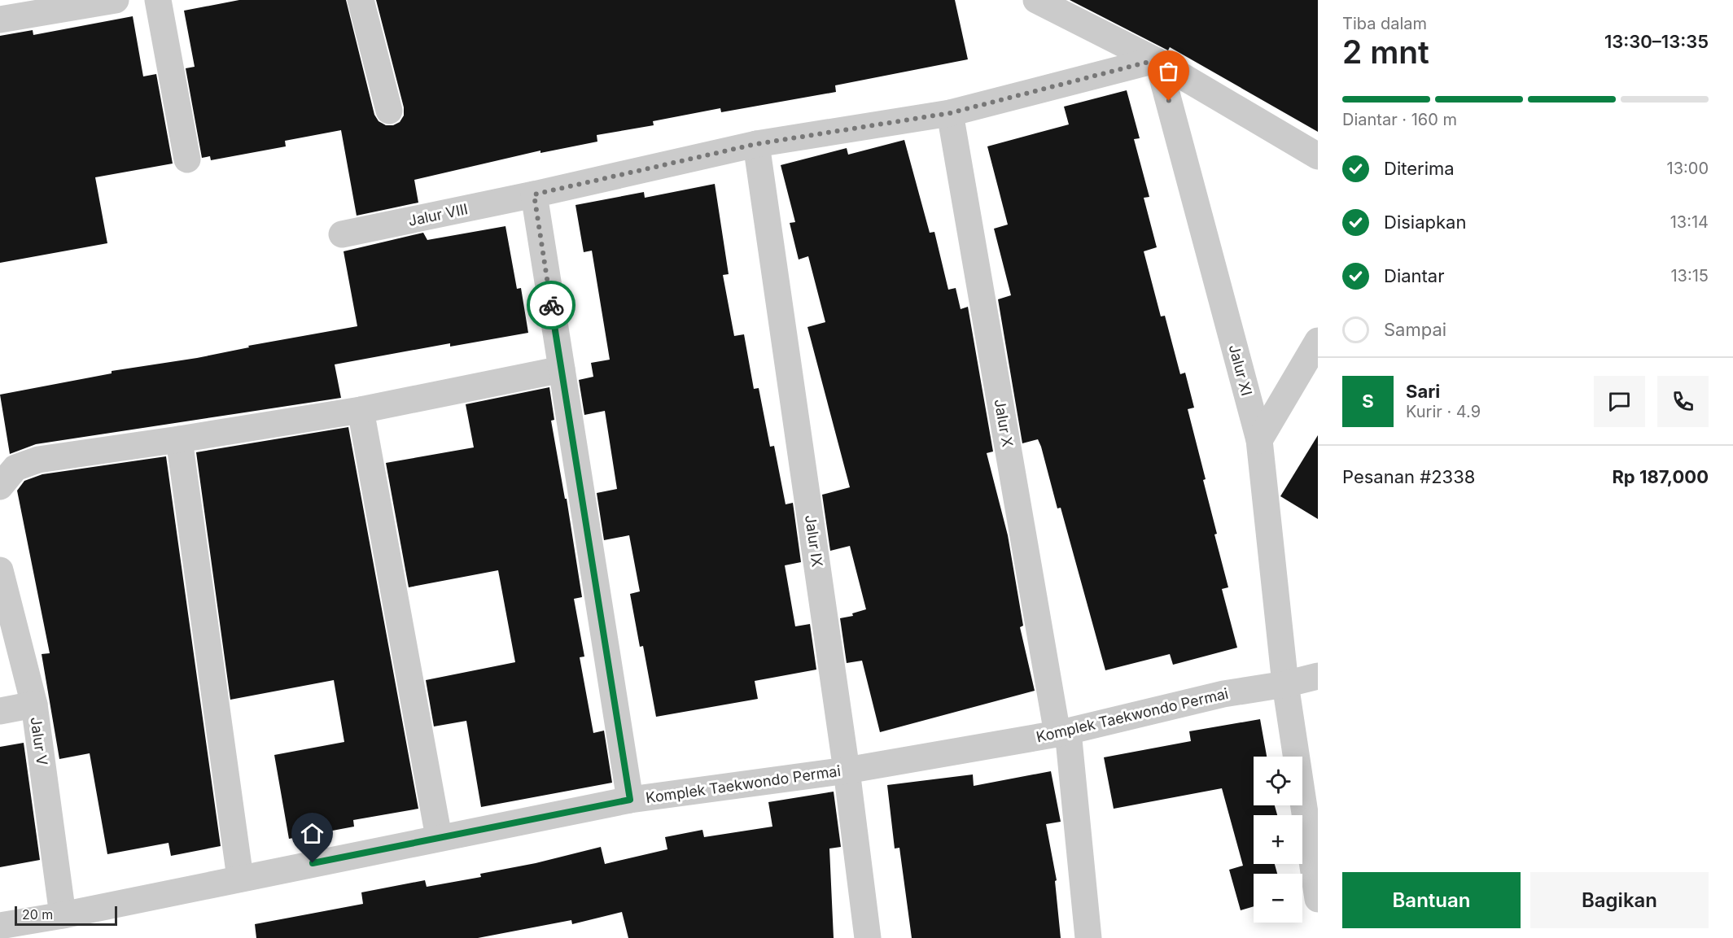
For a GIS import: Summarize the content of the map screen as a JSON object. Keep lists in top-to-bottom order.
{
  "streets": {
    "street": [
      "Jalur VIII",
      "Jalur XI",
      "Jalur X",
      "Jalur IX",
      "Komplek Taekwondo Permai",
      "Jalur V"
    ]
  },
  "crossings": [
    ["Jalur VIII", "Jalur XI"],
    ["Jalur VIII", "Jalur X"],
    ["Jalur VIII", "Jalur IX"],
    ["Jalur XI", "Komplek Taekwondo Permai"],
    ["Jalur X", "Komplek Taekwondo Permai"],
    ["Jalur IX", "Komplek Taekwondo Permai"],
    ["Komplek Taekwondo Permai", "Jalur V"]
  ],
  "scale_bar": "20 m",
  "page": {
    "heading": ["2 mnt", "Tiba dalam", "13:30–13:35"],
    "panel": [
      "Sari",
      "Kurir · 4.9",
      "Pesanan #2338",
      "Rp 187,000"
    ],
    "bar": "Diantar · 160 m",
    "list": [
      ["Diterima", "13:00"],
      ["Disiapkan", "13:14"],
      ["Diantar", "13:15"],
      "Sampai"
    ],
    "round": "S",
    "map_buttons": ["+", "−"],
    "buttons": ["Bantuan", "Bagikan"],
    "scale": "20 m"
  }
}
